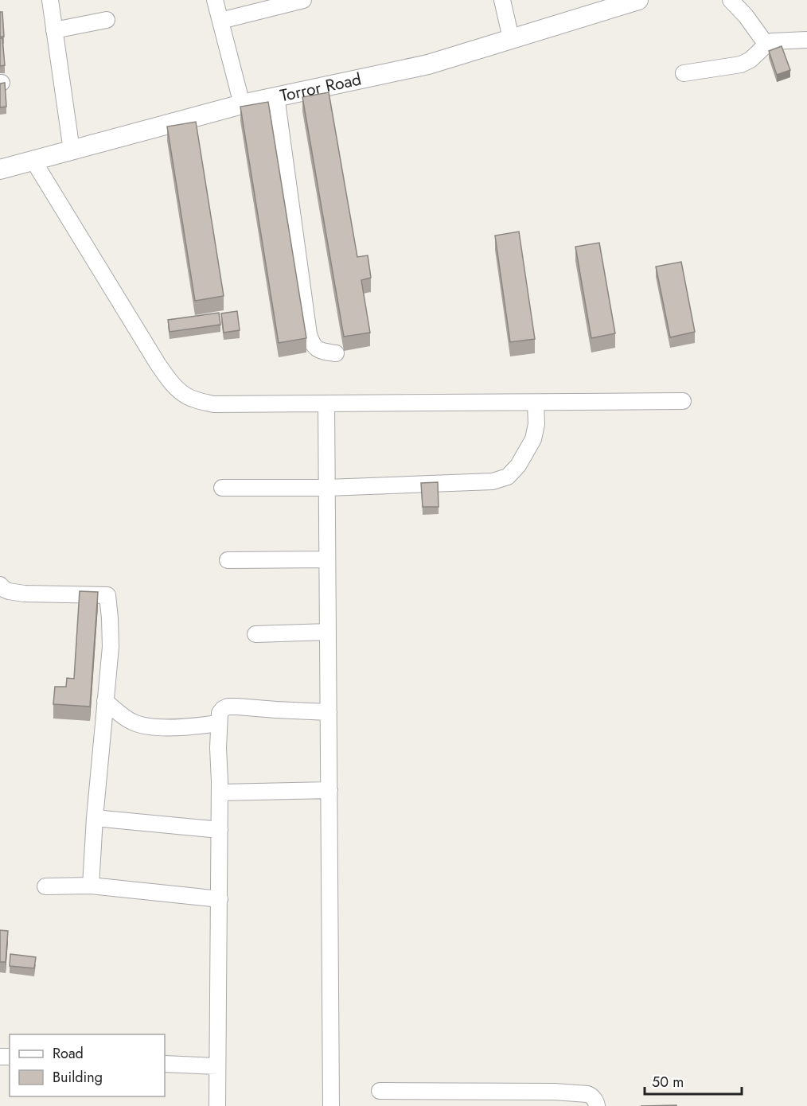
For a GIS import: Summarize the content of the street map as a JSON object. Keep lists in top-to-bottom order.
{
  "streets": {
    "street": ["Torror Road"]
  },
  "legend": ["Road", "Building"],
  "scale_bar": "50 m"
}
